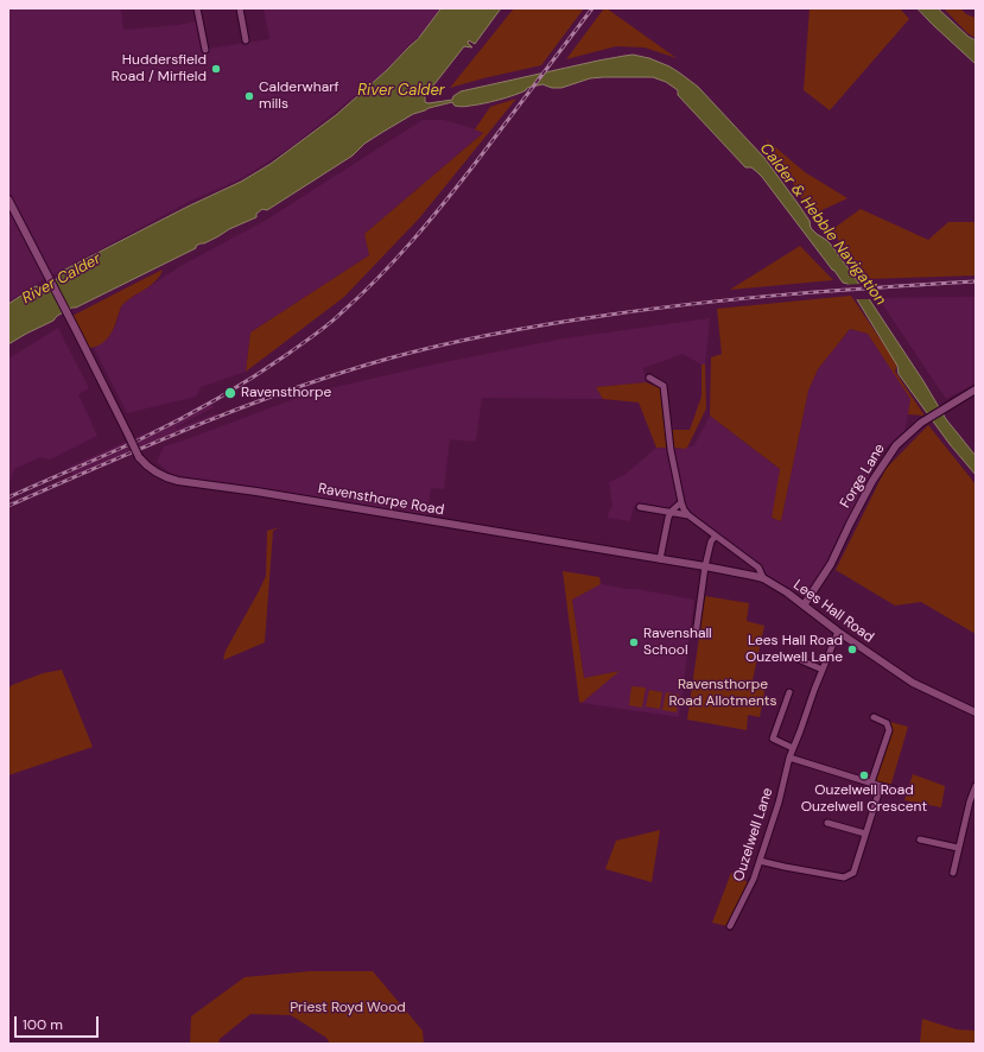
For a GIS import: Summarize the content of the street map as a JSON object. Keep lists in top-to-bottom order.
{
  "streets": {
    "street": [
      "Forge Lane",
      "Ravensthorpe Road",
      "Lees Hall Road",
      "Ouzelwell Lane"
    ]
  },
  "crossings": [
    ["Forge Lane", "Lees Hall Road"],
    ["Ravensthorpe Road", "Lees Hall Road"],
    ["Lees Hall Road", "Ouzelwell Lane"]
  ],
  "water": ["River Calder", "Calder & Hebble Navigation"],
  "parks": ["Ravensthorpe Road Allotments", "Priest Royd Wood"],
  "places": [
    "Huddersfield Road / Mirfield",
    "Calderwharf mills",
    "Ravensthorpe",
    "Ravenshall School",
    "Lees Hall Road Ouzelwell Lane",
    "Ouzelwell Road Ouzelwell Crescent"
  ],
  "scale_bar": "100 m"
}
